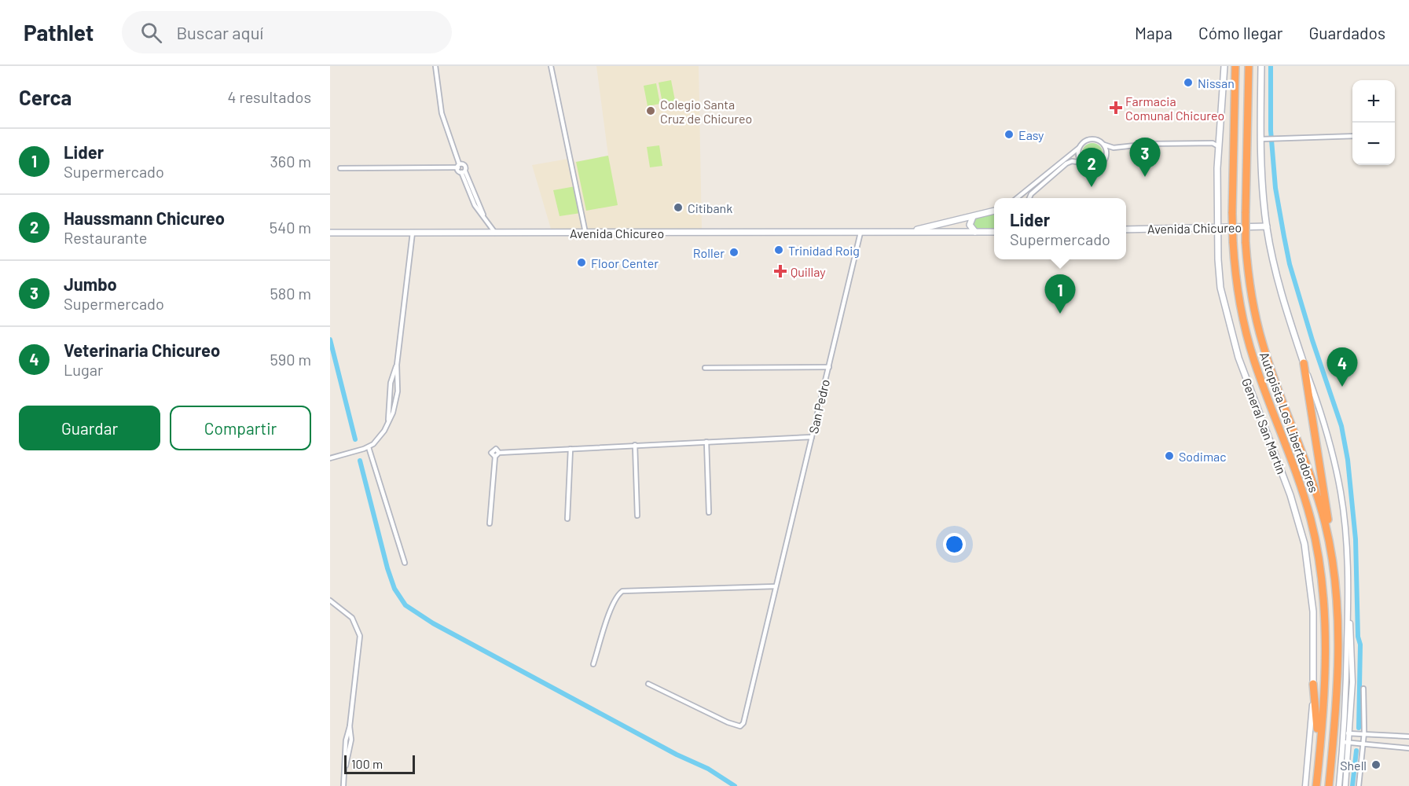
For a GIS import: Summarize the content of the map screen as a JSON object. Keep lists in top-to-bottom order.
{
  "streets": {
    "highway": ["Autopista Los Libertadores"],
    "main road": ["Avenida Chicureo", "General San Martín"],
    "street": ["San Pedro"]
  },
  "crossings": [
    ["Avenida Chicureo", "San Pedro"],
    ["Avenida Chicureo", "General San Martín"]
  ],
  "places": {
    "other": [
      "Nissan",
      "Colegio Santa Cruz de Chicureo",
      "Easy",
      "Citibank",
      "Trinidad Roig",
      "Roller",
      "Floor Center",
      "Sodimac",
      "Shell"
    ],
    "health": ["Farmacia Comunal Chicureo", "Quillay"]
  },
  "scale_bar": "100 m",
  "page": {
    "header": "Pathlet",
    "search": "Buscar aquí",
    "nav": ["Mapa", "Cómo llegar", "Guardados"],
    "heading": ["Cerca", "4 resultados"],
    "map_buttons": ["+", "−"],
    "list": [
      {
        "mark": "1",
        "name": "Lider",
        "note": "Supermercado",
        "value": "360 m"
      },
      {
        "mark": "2",
        "name": "Haussmann Chicureo",
        "note": "Restaurante",
        "value": "540 m"
      },
      {
        "mark": "3",
        "name": "Jumbo",
        "note": "Supermercado",
        "value": "580 m"
      },
      {
        "mark": "4",
        "name": "Veterinaria Chicureo",
        "note": "Lugar",
        "value": "590 m"
      }
    ],
    "pins": [
      "3",
      "2",
      "1",
      "4"
    ],
    "popup": ["Lider", "Supermercado"],
    "buttons": ["Guardar", "Compartir"],
    "scale": "100 m"
  }
}
